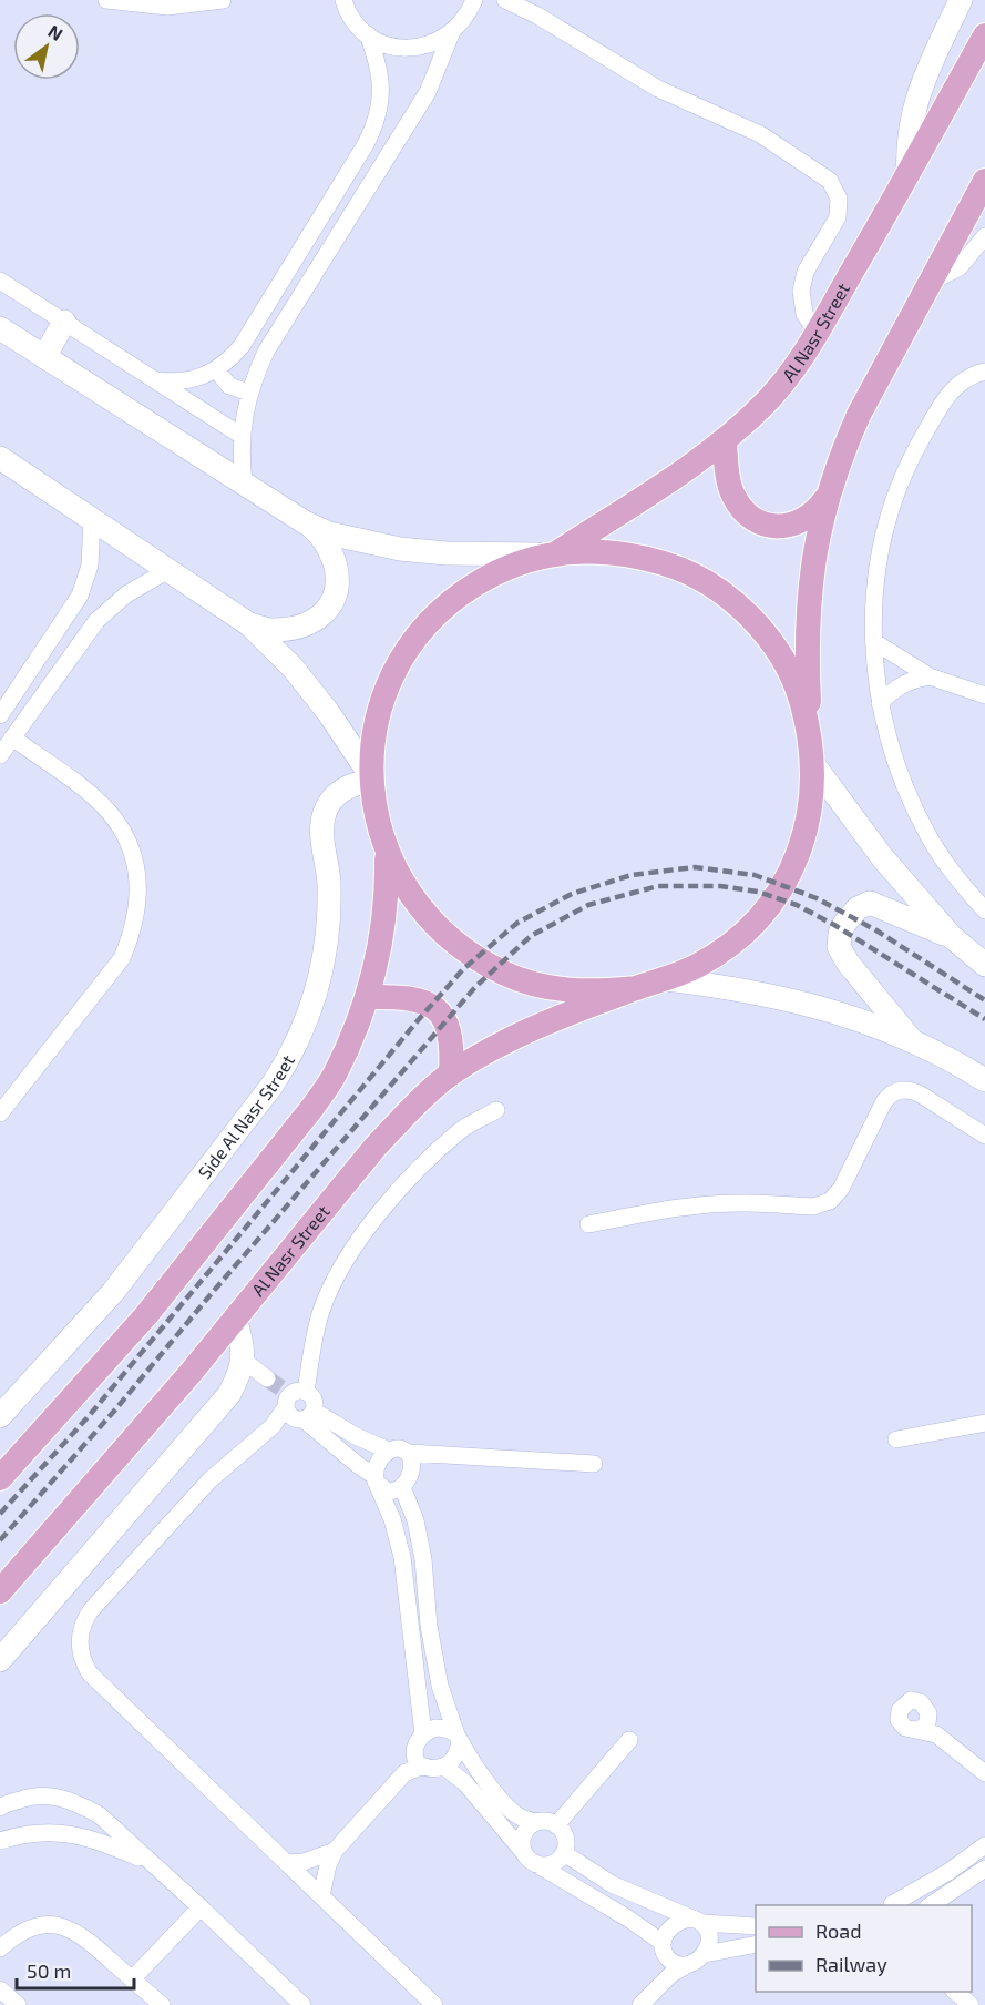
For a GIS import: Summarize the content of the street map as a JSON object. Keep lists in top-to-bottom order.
{
  "streets": {
    "main road": ["Al Nasr Street"],
    "street": ["Side Al Nasr Street"]
  },
  "legend": ["Road", "Railway"],
  "scale_bar": "50 m",
  "north": "top right"
}
